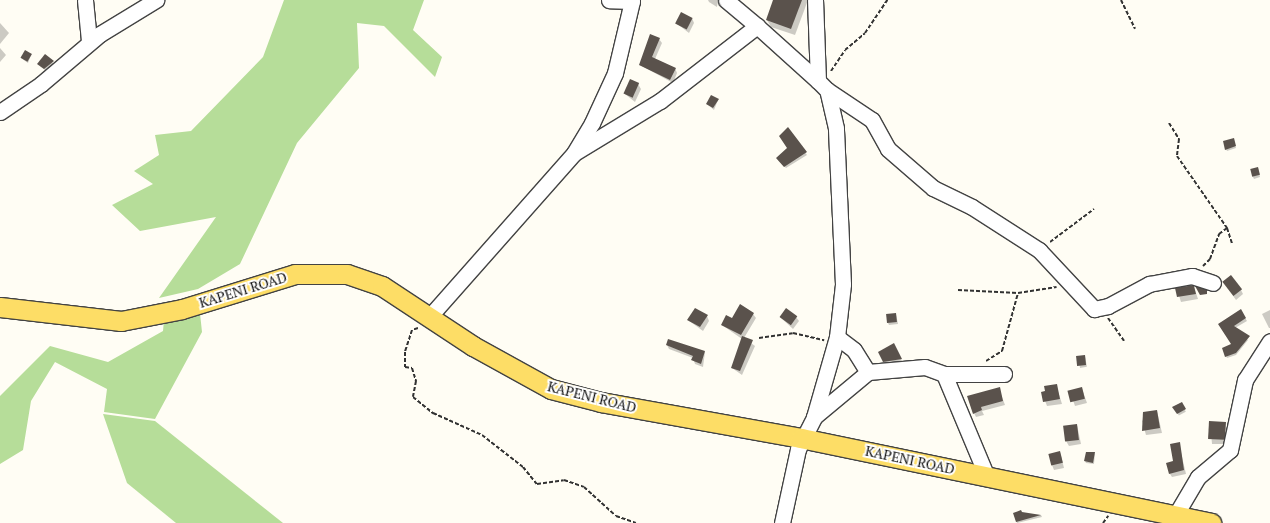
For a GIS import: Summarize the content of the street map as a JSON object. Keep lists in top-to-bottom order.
{
  "streets": {
    "main road": ["KAPENI ROAD"]
  }
}
